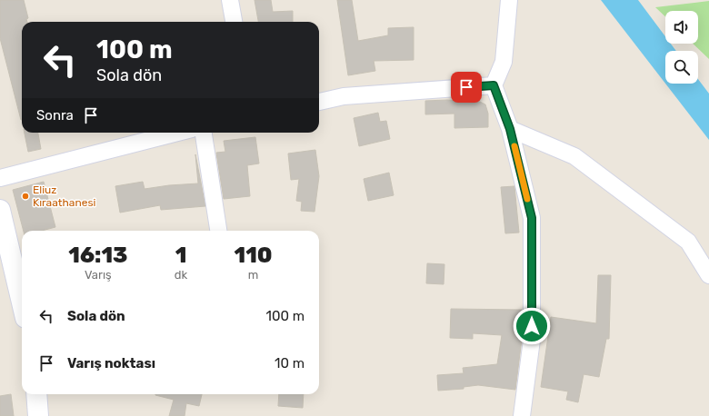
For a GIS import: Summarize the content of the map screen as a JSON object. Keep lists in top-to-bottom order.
{
  "places": ["Eliuz Kıraathanesi"],
  "page": {
    "turn": ["100 m", "Sola dön"],
    "then": "Sonra",
    "eta": [
      "16:13",
      "Varış",
      "1",
      "dk",
      "110",
      "m"
    ],
    "list": [
      {
        "name": "Sola dön",
        "value": "100 m"
      },
      {
        "name": "Varış noktası",
        "value": "10 m"
      }
    ]
  }
}
